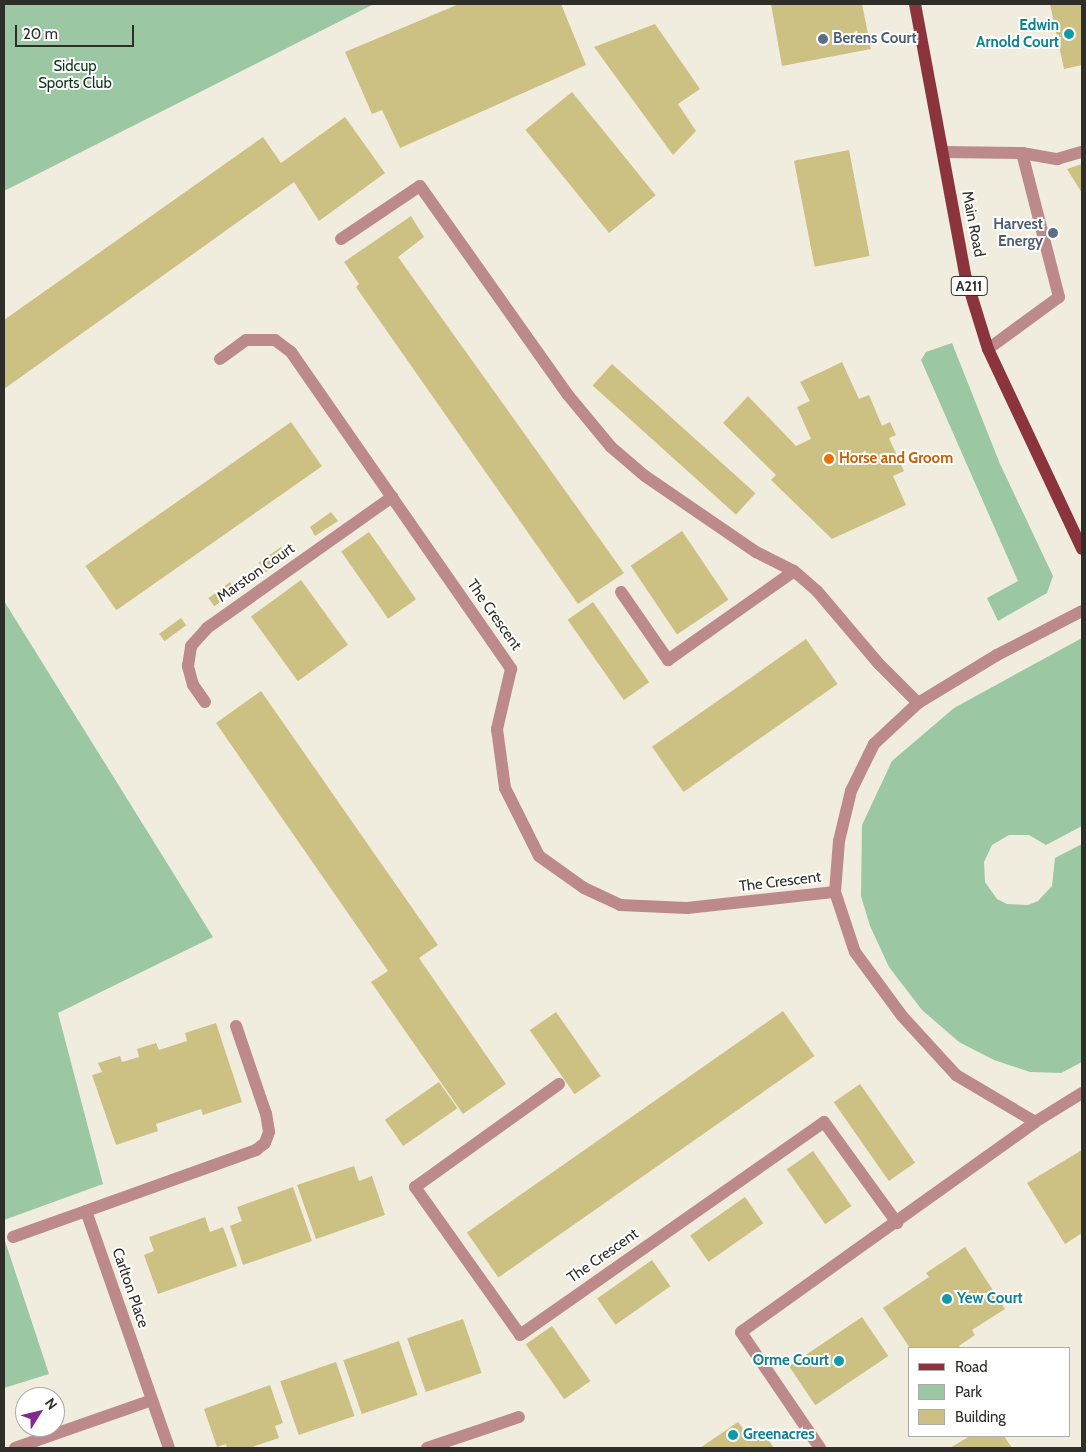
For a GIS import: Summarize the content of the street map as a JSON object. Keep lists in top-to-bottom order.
{
  "streets": {
    "main road": ["Main Road", "A211"],
    "street": ["Marston Court", "The Crescent", "Carlton Place"]
  },
  "crossings": [
    ["Marston Court", "The Crescent"]
  ],
  "parks": ["Sidcup Sports Club"],
  "places": [
    "Edwin Arnold Court",
    "Berens Court",
    "Harvest Energy",
    "Horse and Groom",
    "Yew Court",
    "Orme Court",
    "Greenacres"
  ],
  "legend": ["Road", "Park", "Building"],
  "scale_bar": "20 m",
  "north": "top right"
}
